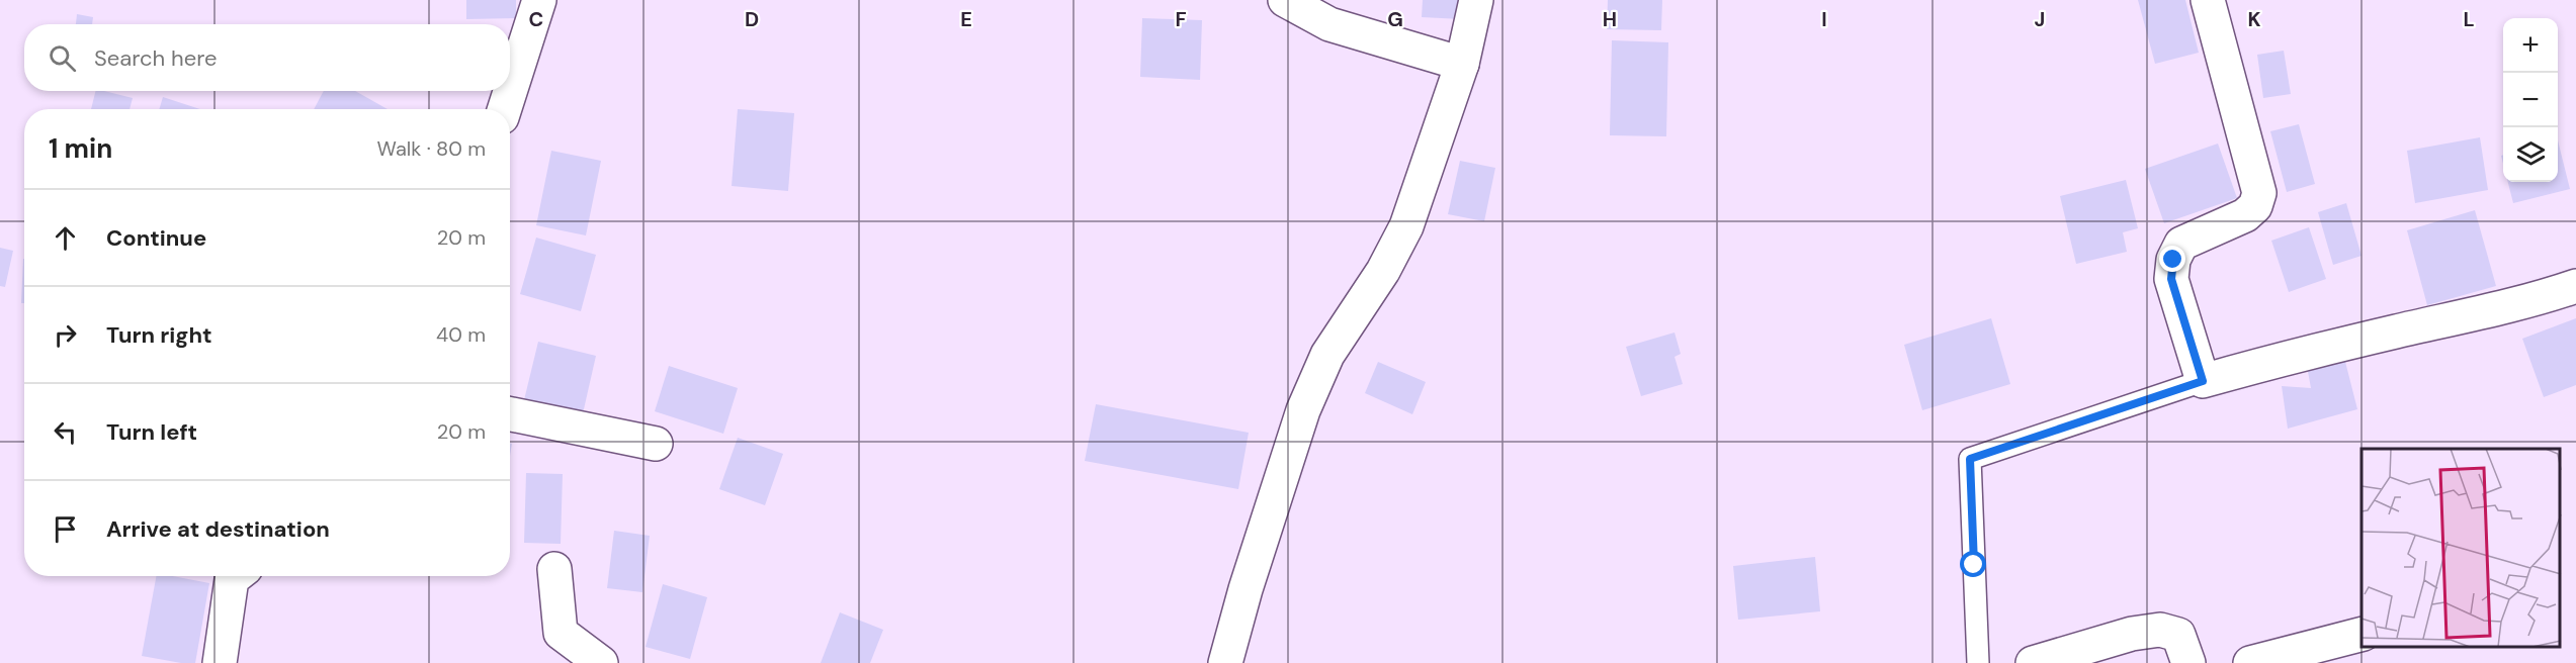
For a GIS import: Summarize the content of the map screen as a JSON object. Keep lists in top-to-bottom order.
{
  "page": {
    "map_buttons": ["+", "−"],
    "search": "Search here",
    "heading": ["1 min", "Walk · 80 m"],
    "list": [
      ["Continue", "20 m"],
      ["Turn right", "40 m"],
      ["Turn left", "20 m"],
      "Arrive at destination"
    ]
  },
  "grid": {
    "columns": [
      "C",
      "D",
      "E",
      "F",
      "G",
      "H",
      "I",
      "J",
      "K",
      "L"
    ]
  }
}
